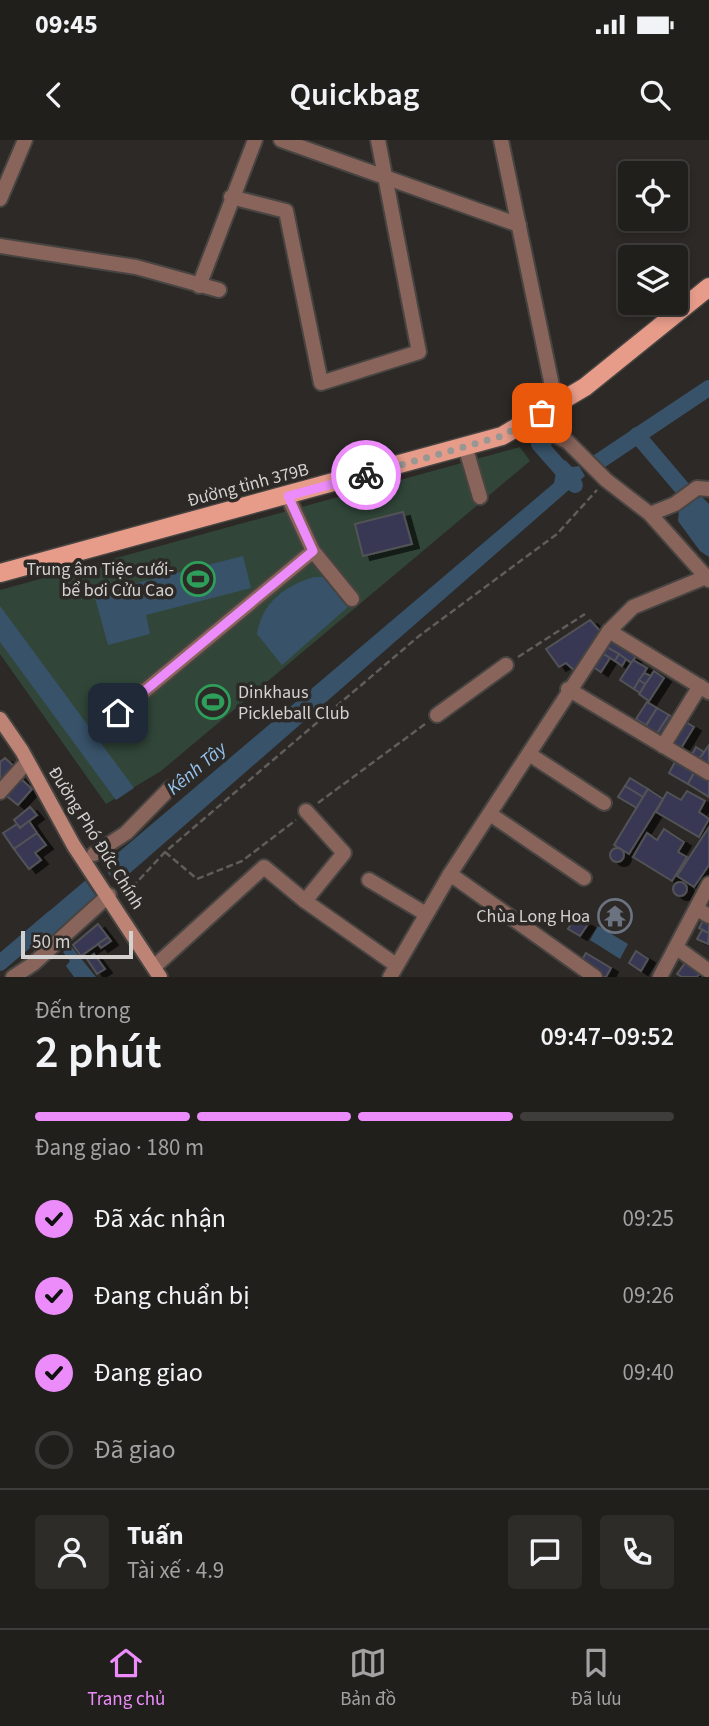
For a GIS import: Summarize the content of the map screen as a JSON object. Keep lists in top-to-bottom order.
{
  "streets": {
    "main road": ["Đường tỉnh 379B", "Đường Phó Đức Chính"]
  },
  "water": ["Kênh Tây"],
  "places": {
    "sports": ["Trung âm Tiệc cưới- bể bơi Cửu Cao", "Dinkhaus Pickleball Club"],
    "temple": ["Chùa Long Hoa"]
  },
  "scale_bar": "50 m",
  "page": {
    "status": "09:45",
    "header": "Quickbag",
    "scale": "50 m",
    "heading": ["2 phút", "Đến trong", "09:47–09:52"],
    "panel": ["Tuấn", "Tài xế · 4.9"],
    "bar": "Đang giao · 180 m",
    "list": [
      ["Đã xác nhận", "09:25"],
      ["Đang chuẩn bị", "09:26"],
      ["Đang giao", "09:40"],
      "Đã giao"
    ],
    "tabs": ["Trang chủ", "Bản đồ", "Đã lưu"]
  }
}
